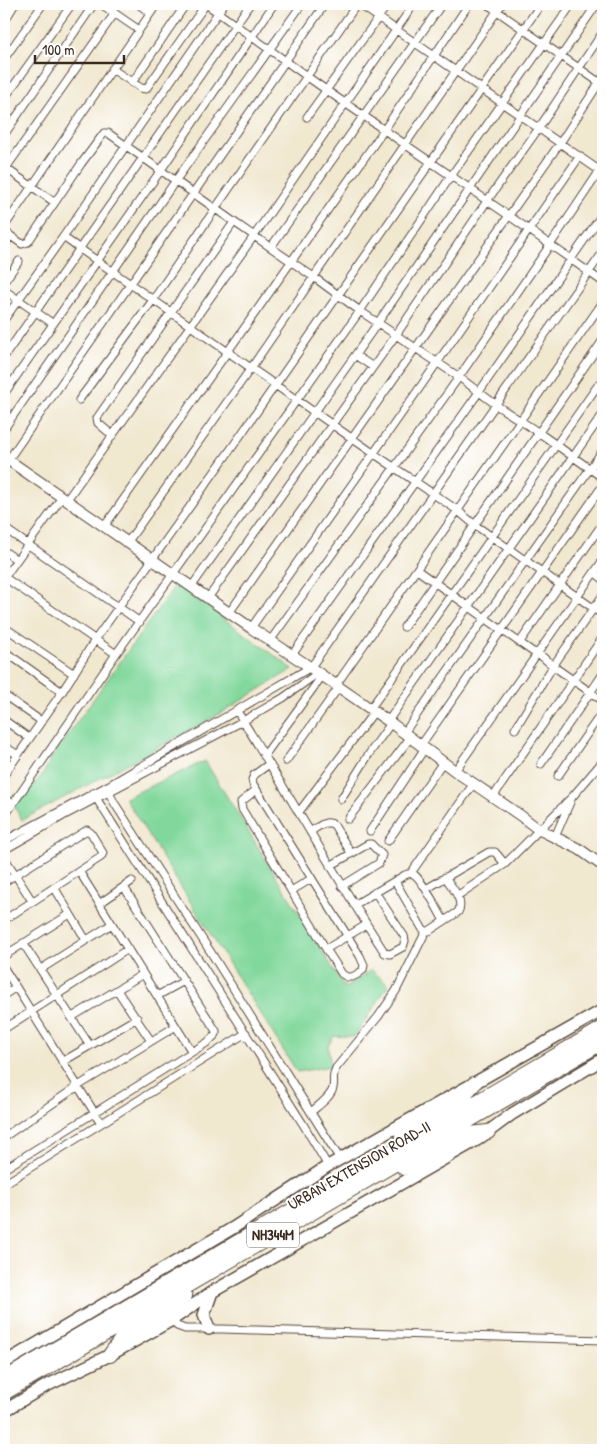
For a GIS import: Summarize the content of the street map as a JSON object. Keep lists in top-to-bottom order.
{
  "streets": {
    "highway": ["URBAN EXTENSION ROAD-II", "NH344M"]
  },
  "scale_bar": "100 m"
}
